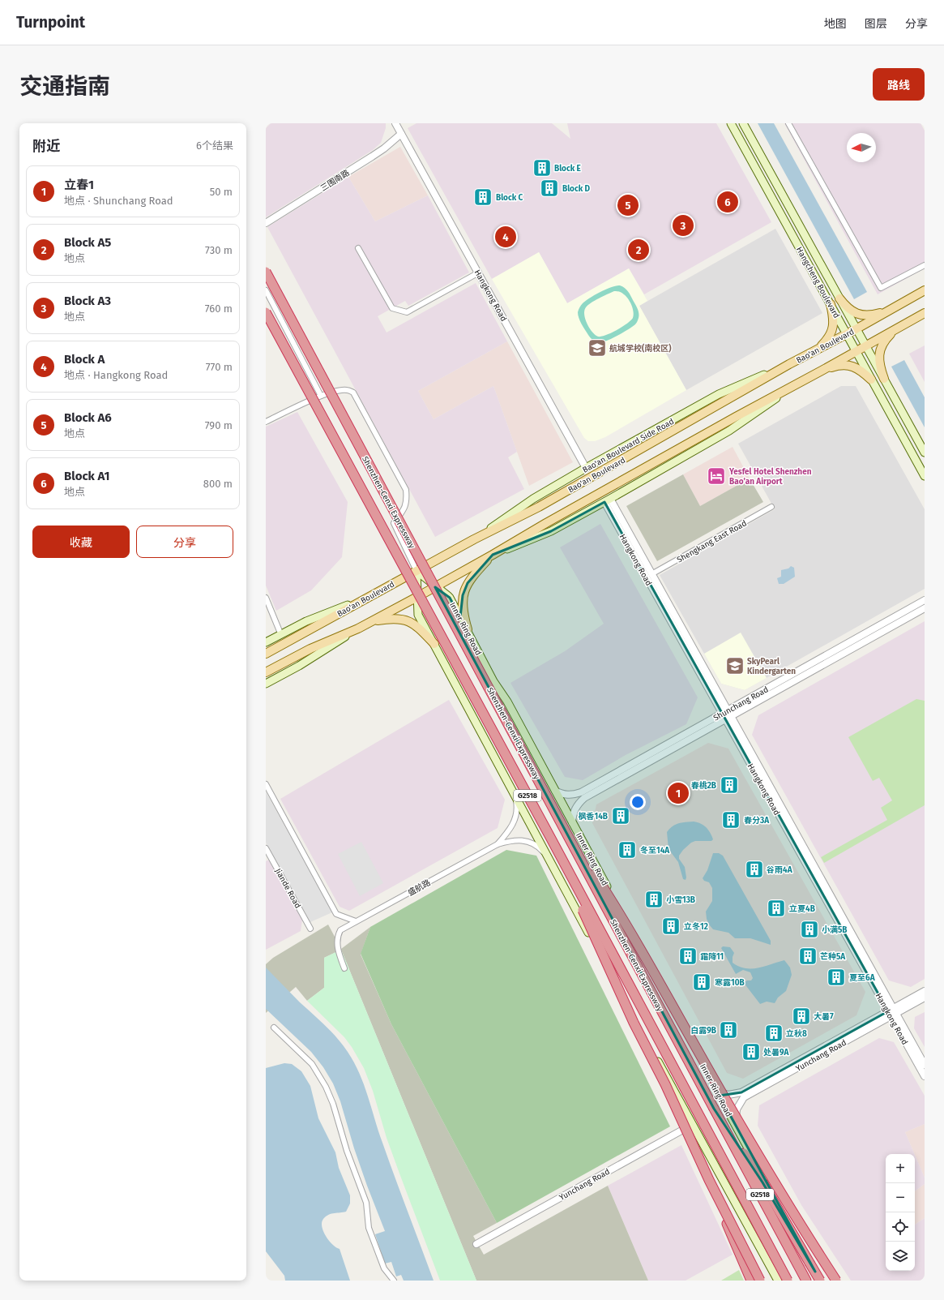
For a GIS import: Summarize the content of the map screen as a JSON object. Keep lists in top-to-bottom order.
{
  "streets": {
    "highway": ["Shenzhen-Cenxi Expressway", "G2518"],
    "main road": [
      "Hangcheng Boulevard",
      "Bao'an Boulevard",
      "Bao'an Boulevard Side Road",
      "Inner Ring Road"
    ],
    "street": [
      "三围南路",
      "Hangkong Road",
      "Shengkang East Road",
      "Shunchang Road",
      "盛航路",
      "Jiande Road",
      "Yunchang Road"
    ]
  },
  "crossings": [
    ["三围南路", "Hangkong Road"],
    ["Hangcheng Boulevard", "Bao'an Boulevard"],
    ["Hangkong Road", "Bao'an Boulevard Side Road"],
    ["Hangkong Road", "Shengkang East Road"],
    ["Hangkong Road", "Shunchang Road"],
    ["Hangkong Road", "Yunchang Road"],
    ["Bao'an Boulevard", "Bao'an Boulevard Side Road"],
    ["Bao'an Boulevard", "Inner Ring Road"],
    ["Inner Ring Road", "Shunchang Road"],
    ["Inner Ring Road", "Yunchang Road"]
  ],
  "places": {
    "building": [
      "Block E",
      "Block D",
      "Block C",
      "春桃2B",
      "枫香14B",
      "春分3A",
      "冬至14A",
      "谷雨4A",
      "小雪13B",
      "立夏4B",
      "立冬12",
      "小满5B",
      "霜降11",
      "芒种5A",
      "夏至6A",
      "寒露10B",
      "大暑7",
      "白露9B",
      "立秋8",
      "处暑9A"
    ],
    "school or university": ["航城学校(南校区)", "SkyPearl Kindergarten"],
    "hotel": ["Yesfel Hotel Shenzhen Bao’an Airport"]
  },
  "north": "left",
  "page": {
    "header": "Turnpoint",
    "nav": ["地图", "图层", "分享"],
    "title": "交通指南",
    "buttons": [
      "路线",
      ["收藏", "分享"]
    ],
    "heading": ["附近", "6个结果"],
    "list": [
      {
        "mark": "1",
        "name": "立春1",
        "note": "地点 · Shunchang Road",
        "value": "50 m"
      },
      {
        "mark": "2",
        "name": "Block A5",
        "note": "地点",
        "value": "730 m"
      },
      {
        "mark": "3",
        "name": "Block A3",
        "note": "地点",
        "value": "760 m"
      },
      {
        "mark": "4",
        "name": "Block A",
        "note": "地点 · Hangkong Road",
        "value": "770 m"
      },
      {
        "mark": "5",
        "name": "Block A6",
        "note": "地点",
        "value": "790 m"
      },
      {
        "mark": "6",
        "name": "Block A1",
        "note": "地点",
        "value": "800 m"
      }
    ],
    "pins": [
      "6",
      "5",
      "3",
      "4",
      "2",
      "1"
    ],
    "map_buttons": ["+", "−"]
  }
}
